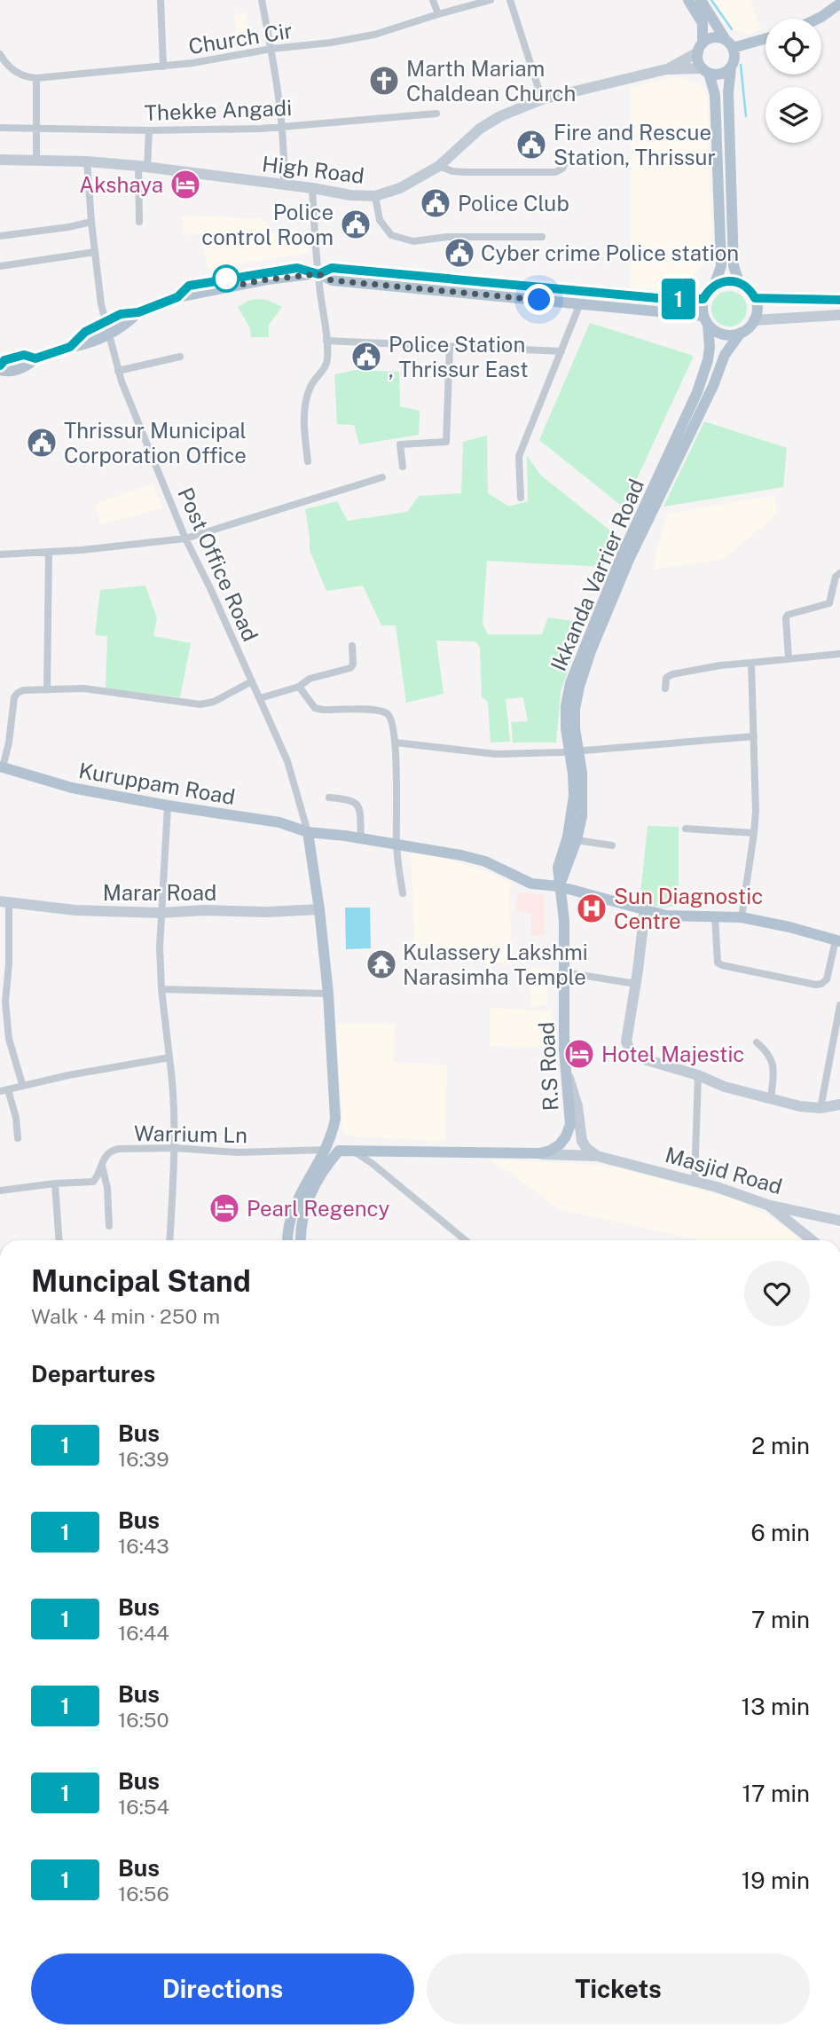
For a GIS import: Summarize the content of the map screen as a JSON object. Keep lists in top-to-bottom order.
{
  "streets": {
    "main road": ["Ikkanda Varrier Road", "Kuruppam Road", "R.S Road"],
    "street": [
      "Church Cir",
      "Thekke Angadi",
      "High Road",
      "Post Office Road",
      "Marar Road",
      "Warrium Ln",
      "Masjid Road"
    ]
  },
  "crossings": [
    ["High Road", "Post Office Road"],
    ["Post Office Road", "Kuruppam Road"],
    ["Ikkanda Varrier Road", "Kuruppam Road"],
    ["Ikkanda Varrier Road", "R.S Road"],
    ["Kuruppam Road", "R.S Road"],
    ["R.S Road", "Masjid Road"]
  ],
  "places": {
    "church": ["Marth Mariam Chaldean Church"],
    "public building": [
      "Fire and Rescue Station, Thrissur",
      "Police Club",
      "Police control Room",
      "Cyber crime Police station",
      "Police Station , Thrissur East",
      "Thrissur Municipal Corporation Office"
    ],
    "hotel": ["Akshaya", "Hotel Majestic", "Pearl Regency"],
    "hospital": ["Sun Diagnostic Centre"],
    "temple": ["Kulassery Lakshmi Narasimha Temple"]
  },
  "lines": ["bus line 1"],
  "page": {
    "on_map": "1",
    "heading": [
      ["Muncipal Stand", "Walk · 4 min · 250 m"],
      "Departures"
    ],
    "list": [
      {
        "mark": "1",
        "name": "Bus",
        "note": "16:39",
        "value": "2 min"
      },
      {
        "mark": "1",
        "name": "Bus",
        "note": "16:43",
        "value": "6 min"
      },
      {
        "mark": "1",
        "name": "Bus",
        "note": "16:44",
        "value": "7 min"
      },
      {
        "mark": "1",
        "name": "Bus",
        "note": "16:50",
        "value": "13 min"
      },
      {
        "mark": "1",
        "name": "Bus",
        "note": "16:54",
        "value": "17 min"
      },
      {
        "mark": "1",
        "name": "Bus",
        "note": "16:56",
        "value": "19 min"
      }
    ],
    "buttons": ["Directions", "Tickets"]
  }
}
